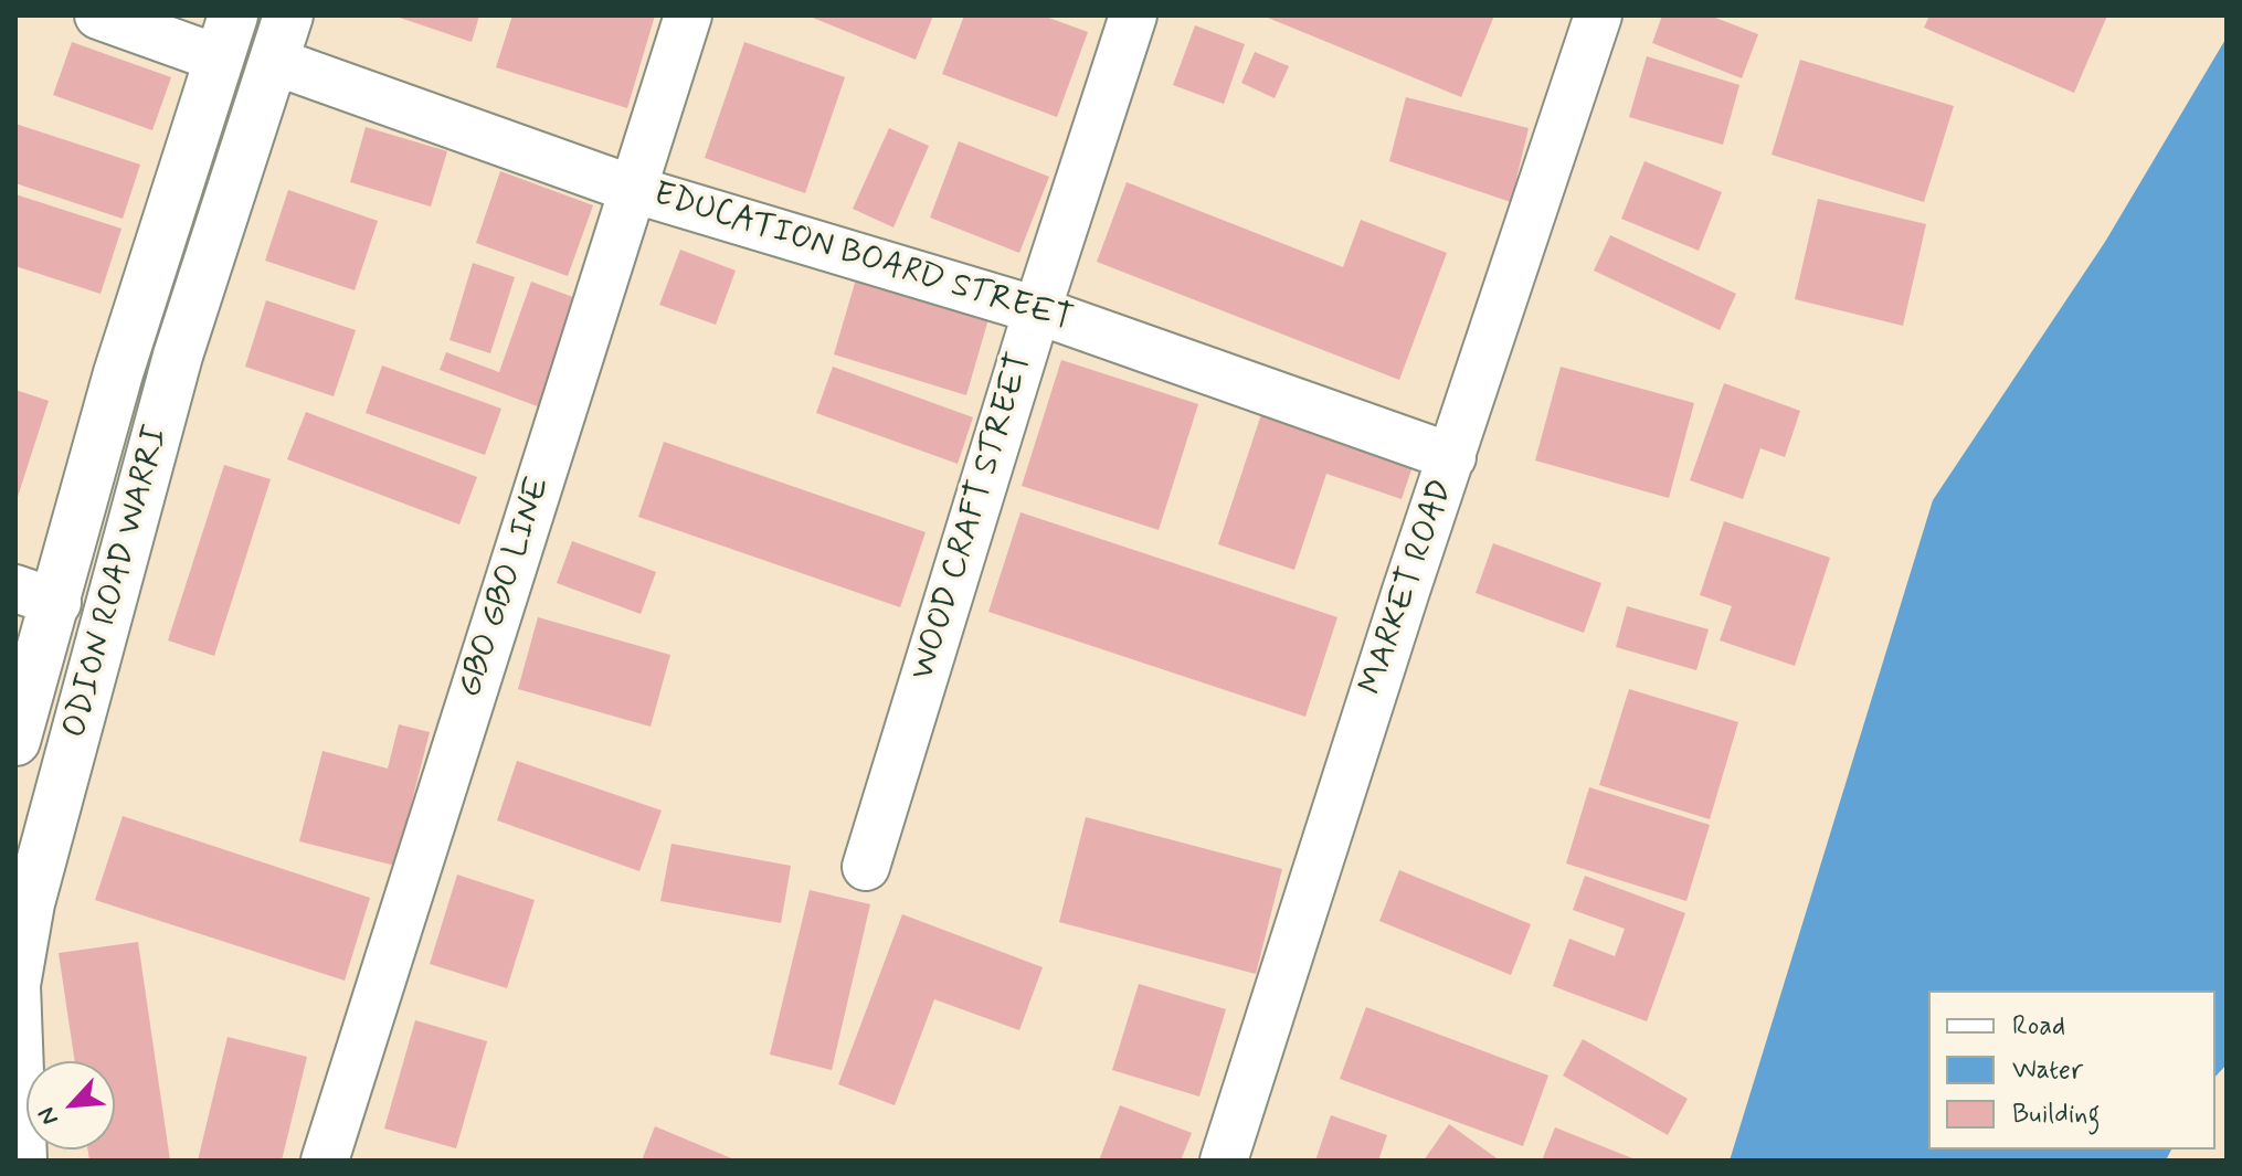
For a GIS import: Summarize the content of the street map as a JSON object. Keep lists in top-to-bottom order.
{
  "streets": {
    "main road": ["ODION ROAD WARRI"],
    "street": [
      "EDUCATION BOARD STREET",
      "WOOD CRAFT STREET",
      "GBO GBO LINE",
      "MARKET ROAD"
    ]
  },
  "crossings": [
    ["EDUCATION BOARD STREET", "WOOD CRAFT STREET"],
    ["EDUCATION BOARD STREET", "ODION ROAD WARRI"],
    ["EDUCATION BOARD STREET", "GBO GBO LINE"],
    ["EDUCATION BOARD STREET", "MARKET ROAD"]
  ],
  "legend": ["Road", "Water", "Building"],
  "north": "bottom left"
}
